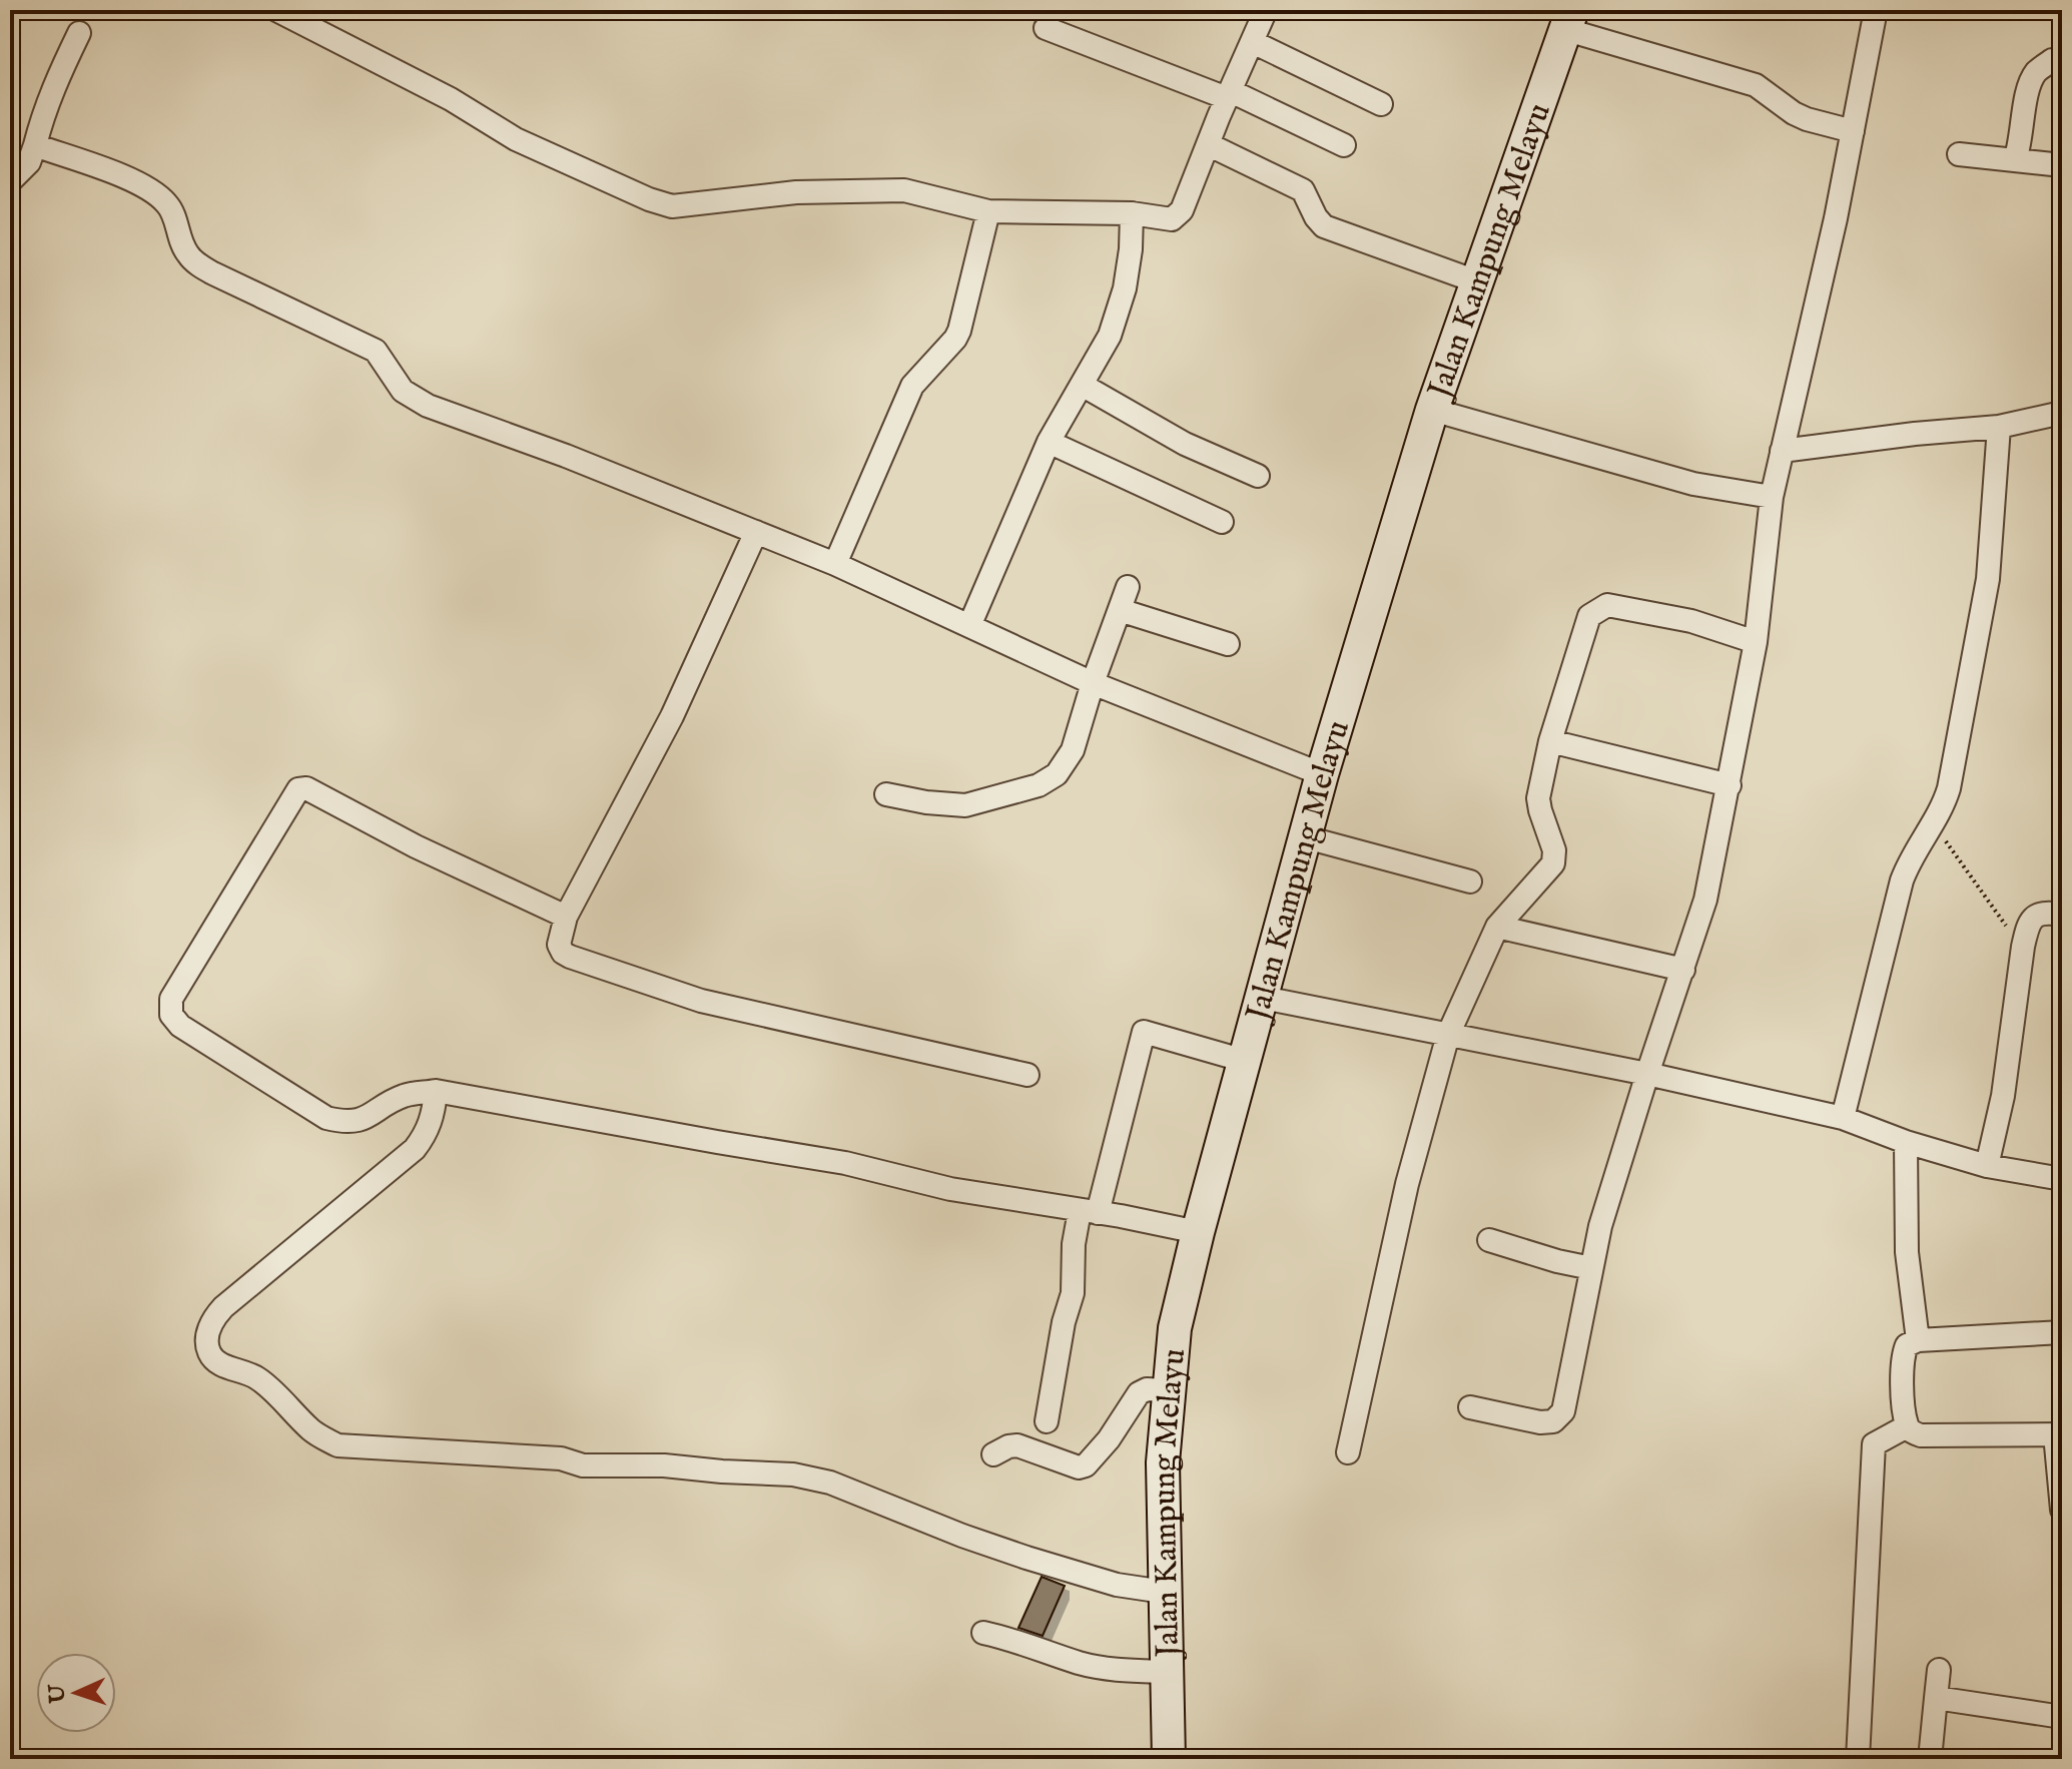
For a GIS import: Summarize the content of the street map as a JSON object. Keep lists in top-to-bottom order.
{
  "streets": {
    "main road": ["Jalan Kampung Melayu"]
  },
  "north": "left"
}
